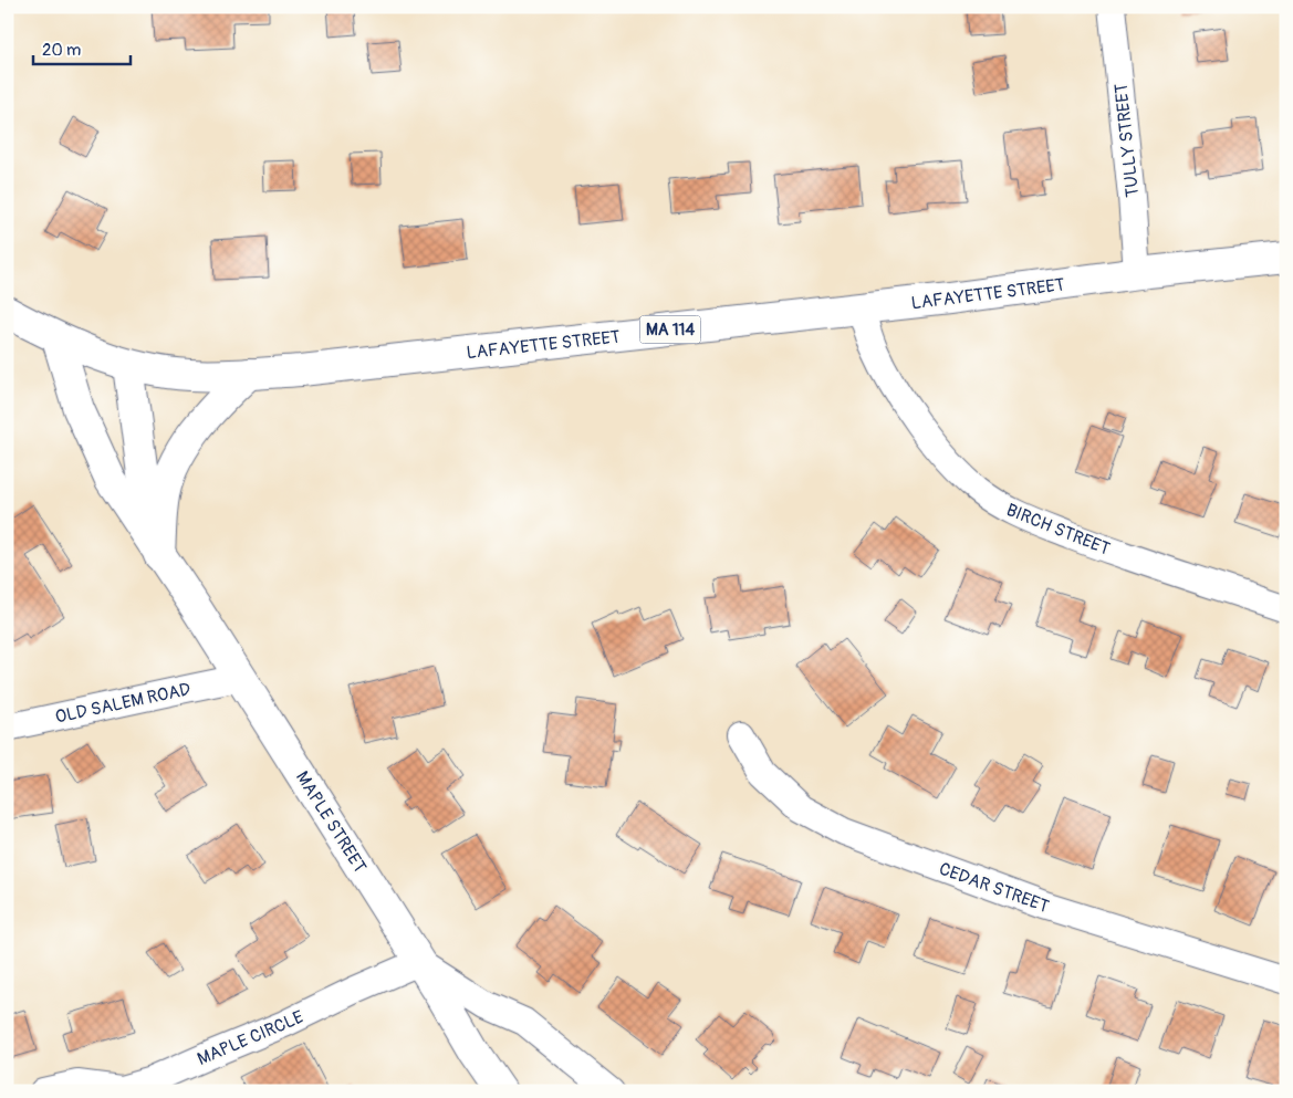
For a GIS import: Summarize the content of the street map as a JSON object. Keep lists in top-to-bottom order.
{
  "streets": {
    "main road": ["LAFAYETTE STREET", "MA 114", "MAPLE STREET"],
    "street": [
      "TULLY STREET",
      "BIRCH STREET",
      "OLD SALEM ROAD",
      "CEDAR STREET",
      "MAPLE CIRCLE"
    ]
  },
  "crossings": [
    ["TULLY STREET", "LAFAYETTE STREET"],
    ["LAFAYETTE STREET", "BIRCH STREET"],
    ["LAFAYETTE STREET", "MAPLE STREET"],
    ["OLD SALEM ROAD", "MAPLE STREET"],
    ["MAPLE STREET", "MAPLE CIRCLE"]
  ],
  "scale_bar": "20 m"
}
